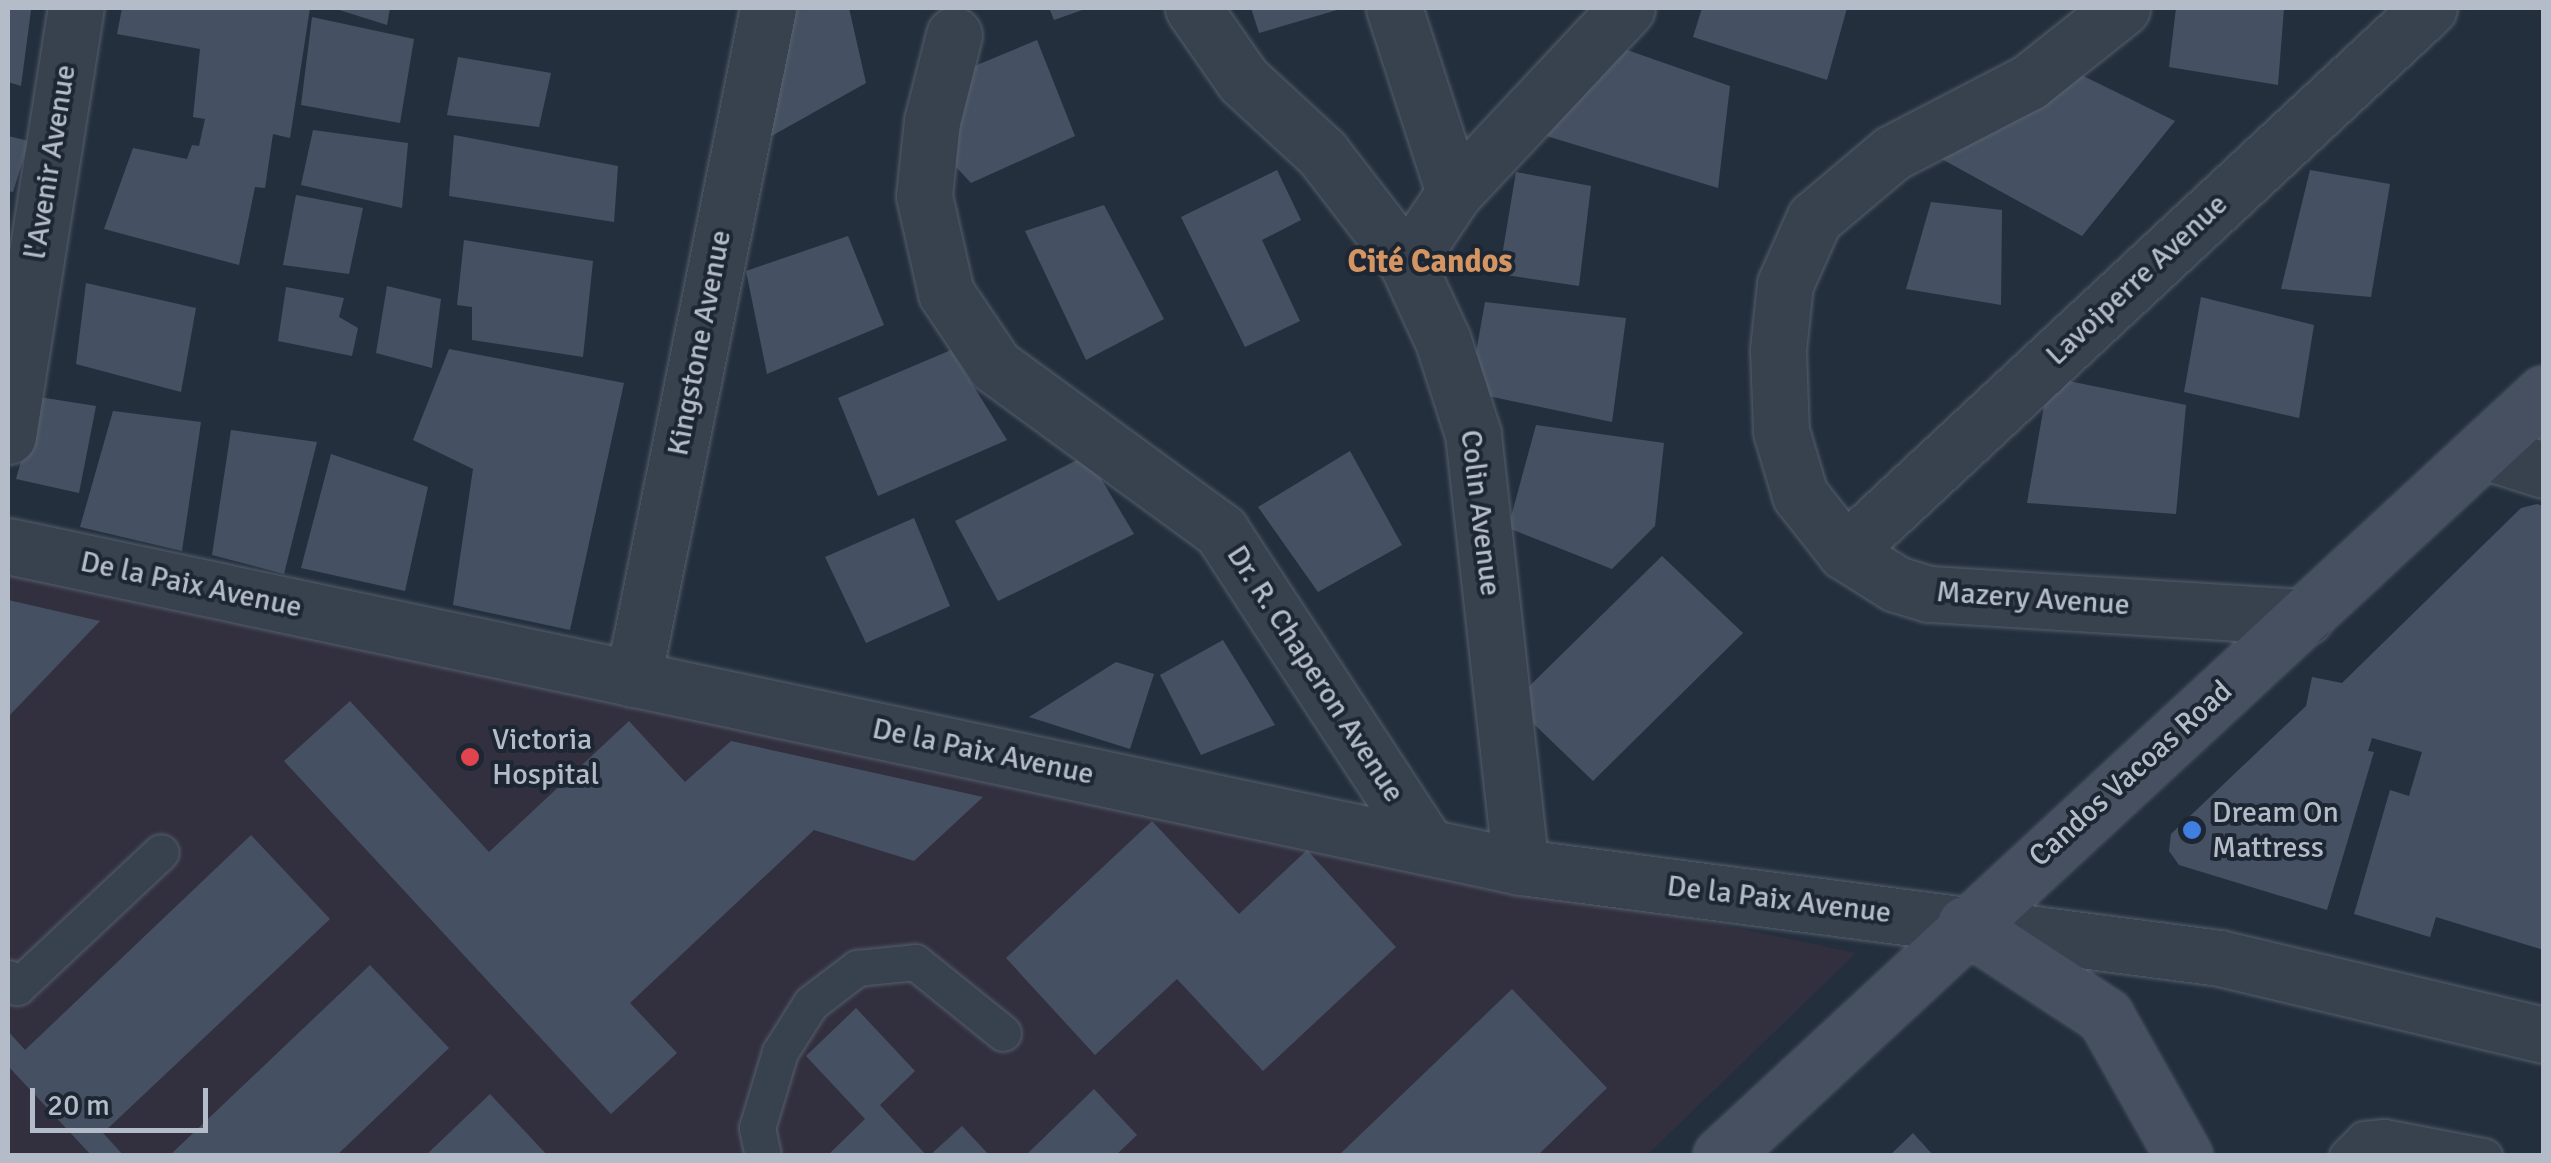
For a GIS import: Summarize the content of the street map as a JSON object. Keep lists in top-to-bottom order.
{
  "streets": {
    "main road": ["Candos Vacoas Road"],
    "street": [
      "l'Avenir Avenue",
      "Lavoiperre Avenue",
      "Kingstone Avenue",
      "Colin Avenue",
      "De la Paix Avenue",
      "Mazery Avenue",
      "Dr. R. Chaperon Avenue"
    ]
  },
  "crossings": [
    ["Lavoiperre Avenue", "Mazery Avenue"],
    ["Kingstone Avenue", "De la Paix Avenue"],
    ["Colin Avenue", "De la Paix Avenue"],
    ["De la Paix Avenue", "Dr. R. Chaperon Avenue"],
    ["De la Paix Avenue", "Candos Vacoas Road"],
    ["Mazery Avenue", "Candos Vacoas Road"]
  ],
  "districts": ["Cité Candos"],
  "places": ["Victoria Hospital", "Dream On Mattress"],
  "scale_bar": "20 m"
}
